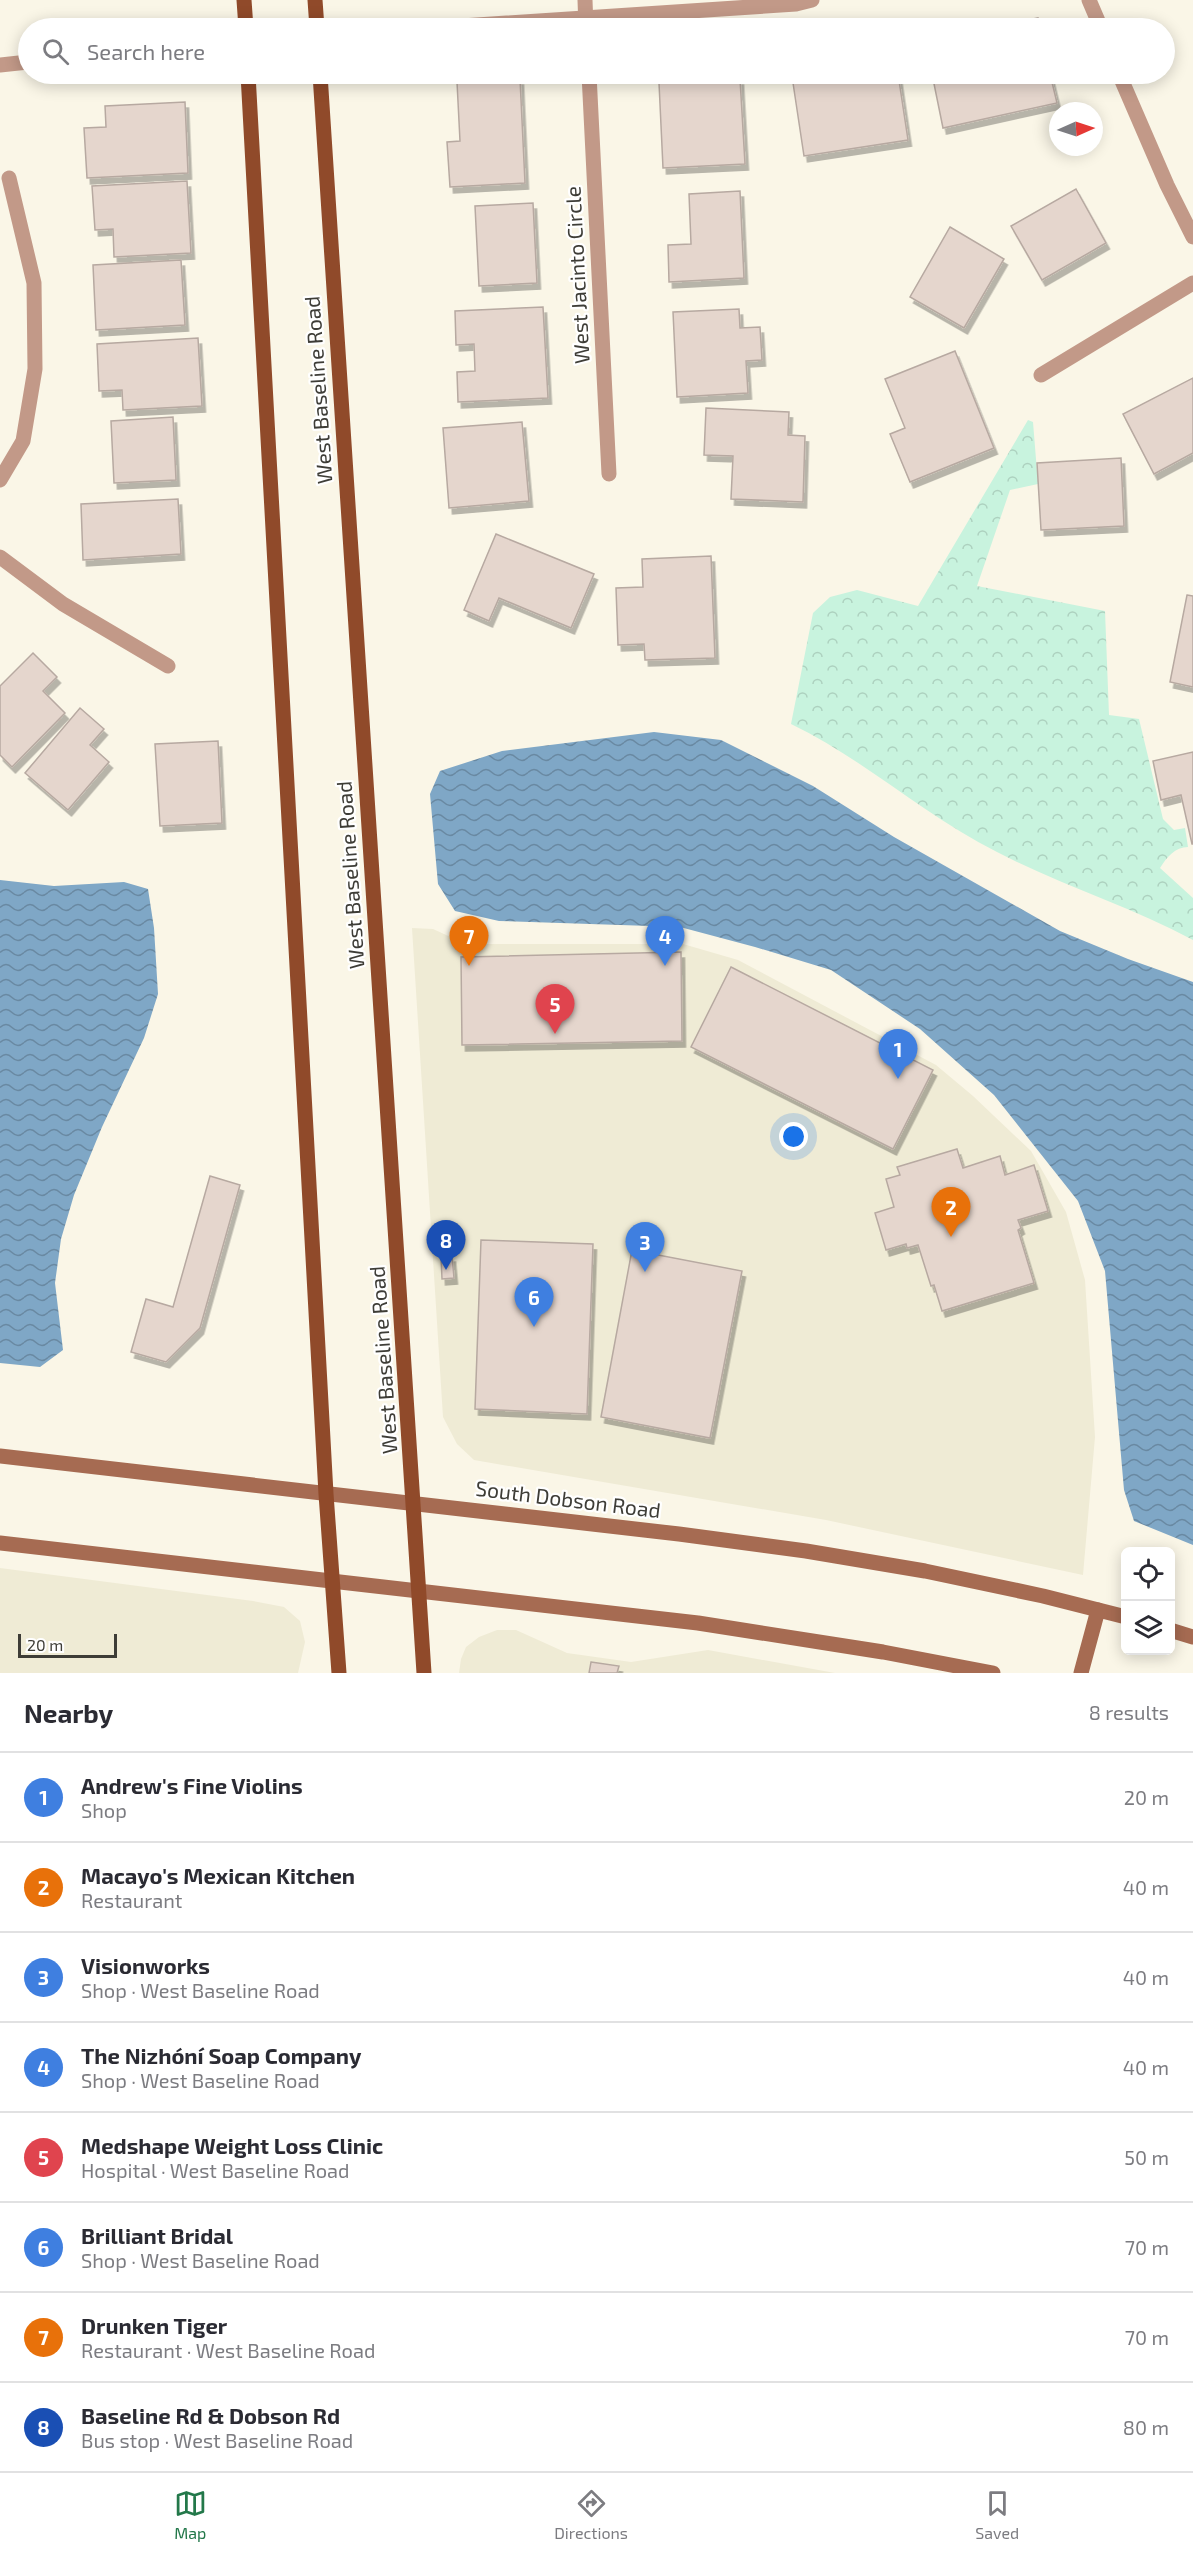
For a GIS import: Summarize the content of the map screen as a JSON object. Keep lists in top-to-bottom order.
{
  "streets": {
    "main road": ["West Baseline Road", "South Dobson Road"],
    "street": ["West Jacinto Circle"]
  },
  "crossings": [
    ["West Baseline Road", "South Dobson Road"]
  ],
  "scale_bar": "20 m",
  "north": "right",
  "page": {
    "search": "Search here",
    "pins": [
      "4",
      "7",
      "5",
      "1",
      "2",
      "8",
      "3",
      "6"
    ],
    "scale": "20 m",
    "heading": ["Nearby", "8 results"],
    "list": [
      {
        "mark": "1",
        "name": "Andrew's Fine Violins",
        "note": "Shop",
        "value": "20 m"
      },
      {
        "mark": "2",
        "name": "Macayo's Mexican Kitchen",
        "note": "Restaurant",
        "value": "40 m"
      },
      {
        "mark": "3",
        "name": "Visionworks",
        "note": "Shop · West Baseline Road",
        "value": "40 m"
      },
      {
        "mark": "4",
        "name": "The Nizhóní Soap Company",
        "note": "Shop · West Baseline Road",
        "value": "40 m"
      },
      {
        "mark": "5",
        "name": "Medshape Weight Loss Clinic",
        "note": "Hospital · West Baseline Road",
        "value": "50 m"
      },
      {
        "mark": "6",
        "name": "Brilliant Bridal",
        "note": "Shop · West Baseline Road",
        "value": "70 m"
      },
      {
        "mark": "7",
        "name": "Drunken Tiger",
        "note": "Restaurant · West Baseline Road",
        "value": "70 m"
      },
      {
        "mark": "8",
        "name": "Baseline Rd & Dobson Rd",
        "note": "Bus stop · West Baseline Road",
        "value": "80 m"
      }
    ],
    "nav": ["Map", "Directions", "Saved"]
  }
}
